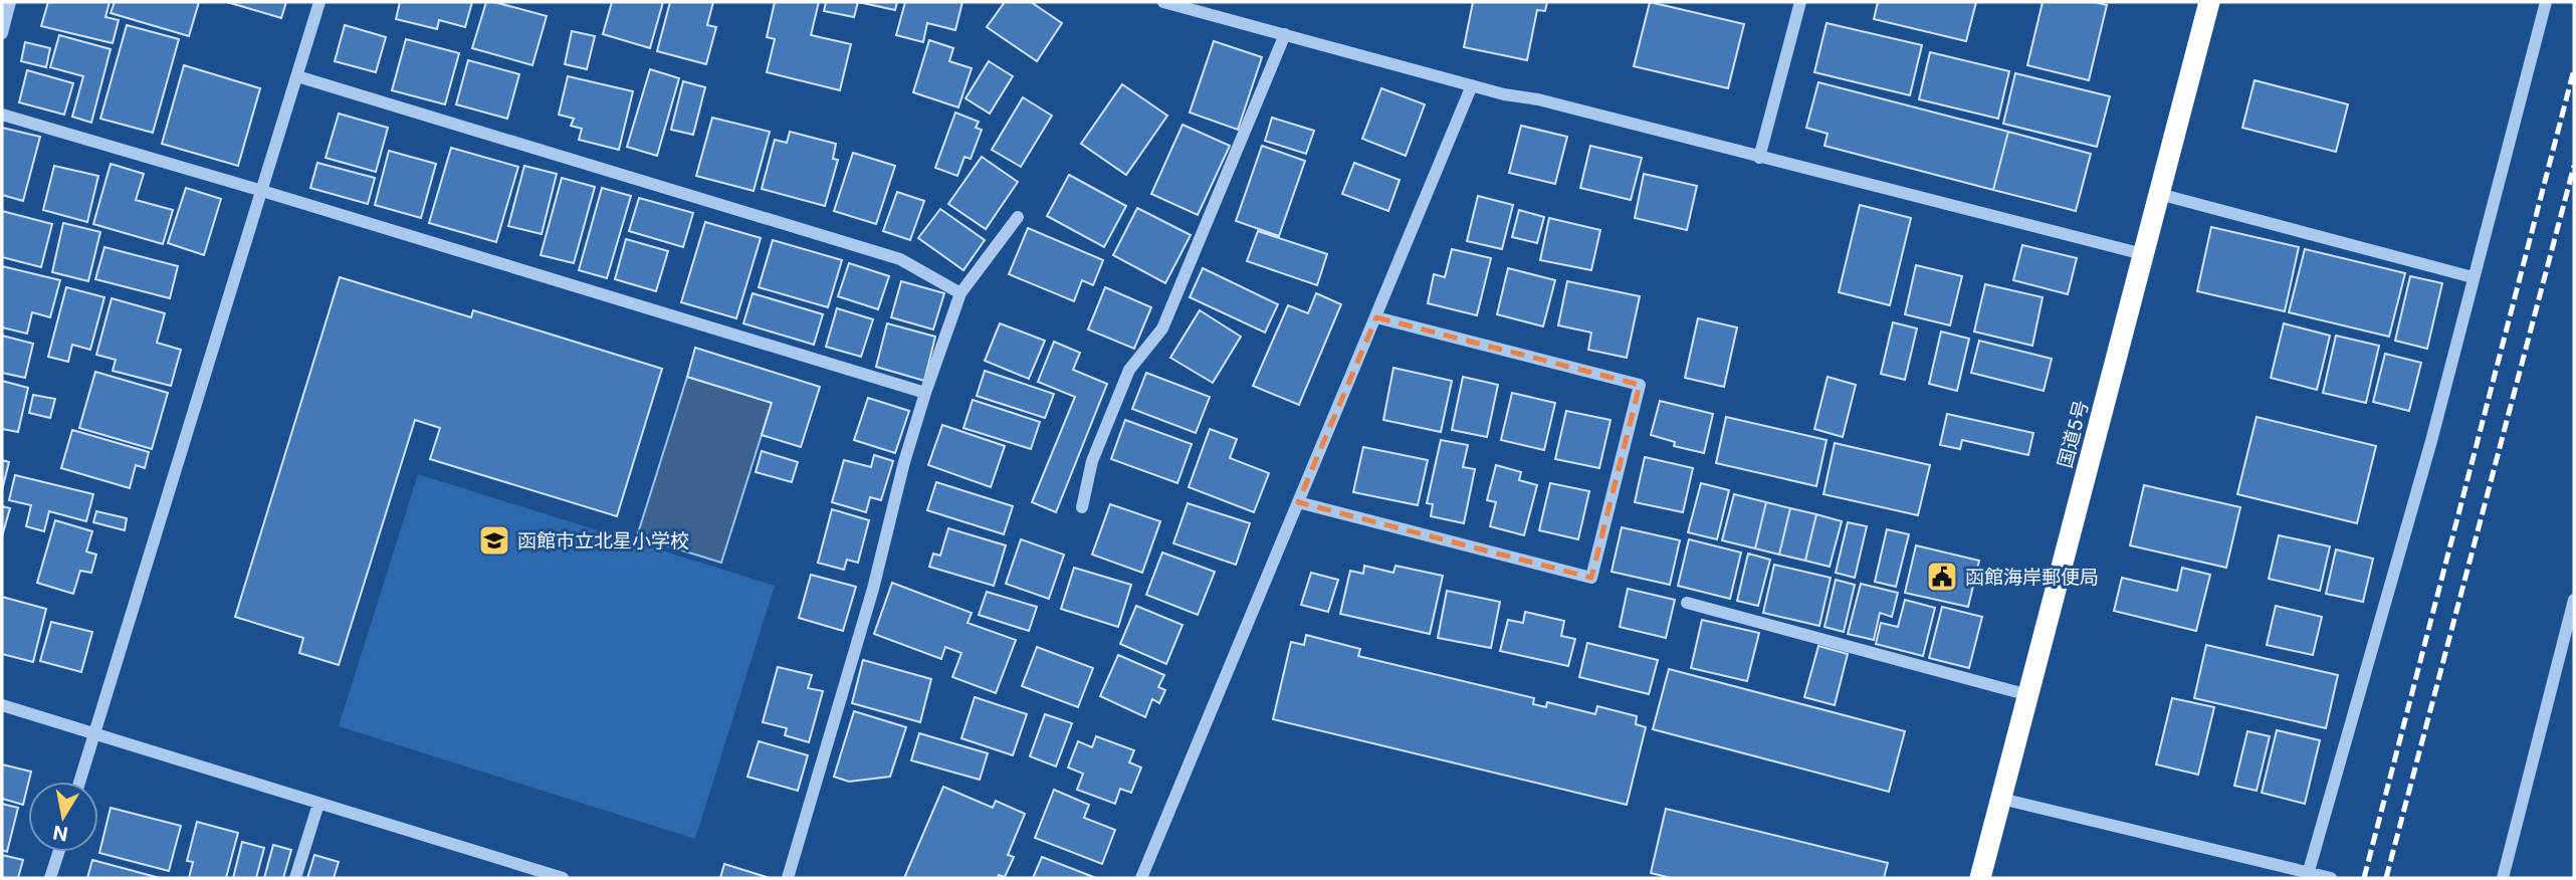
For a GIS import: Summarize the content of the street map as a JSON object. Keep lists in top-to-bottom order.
{
  "streets": {
    "highway": ["国道5号"]
  },
  "places": {
    "school or university": ["函館市立北星小学校"],
    "public building": ["函館海岸郵便局"]
  },
  "north": "bottom"
}
